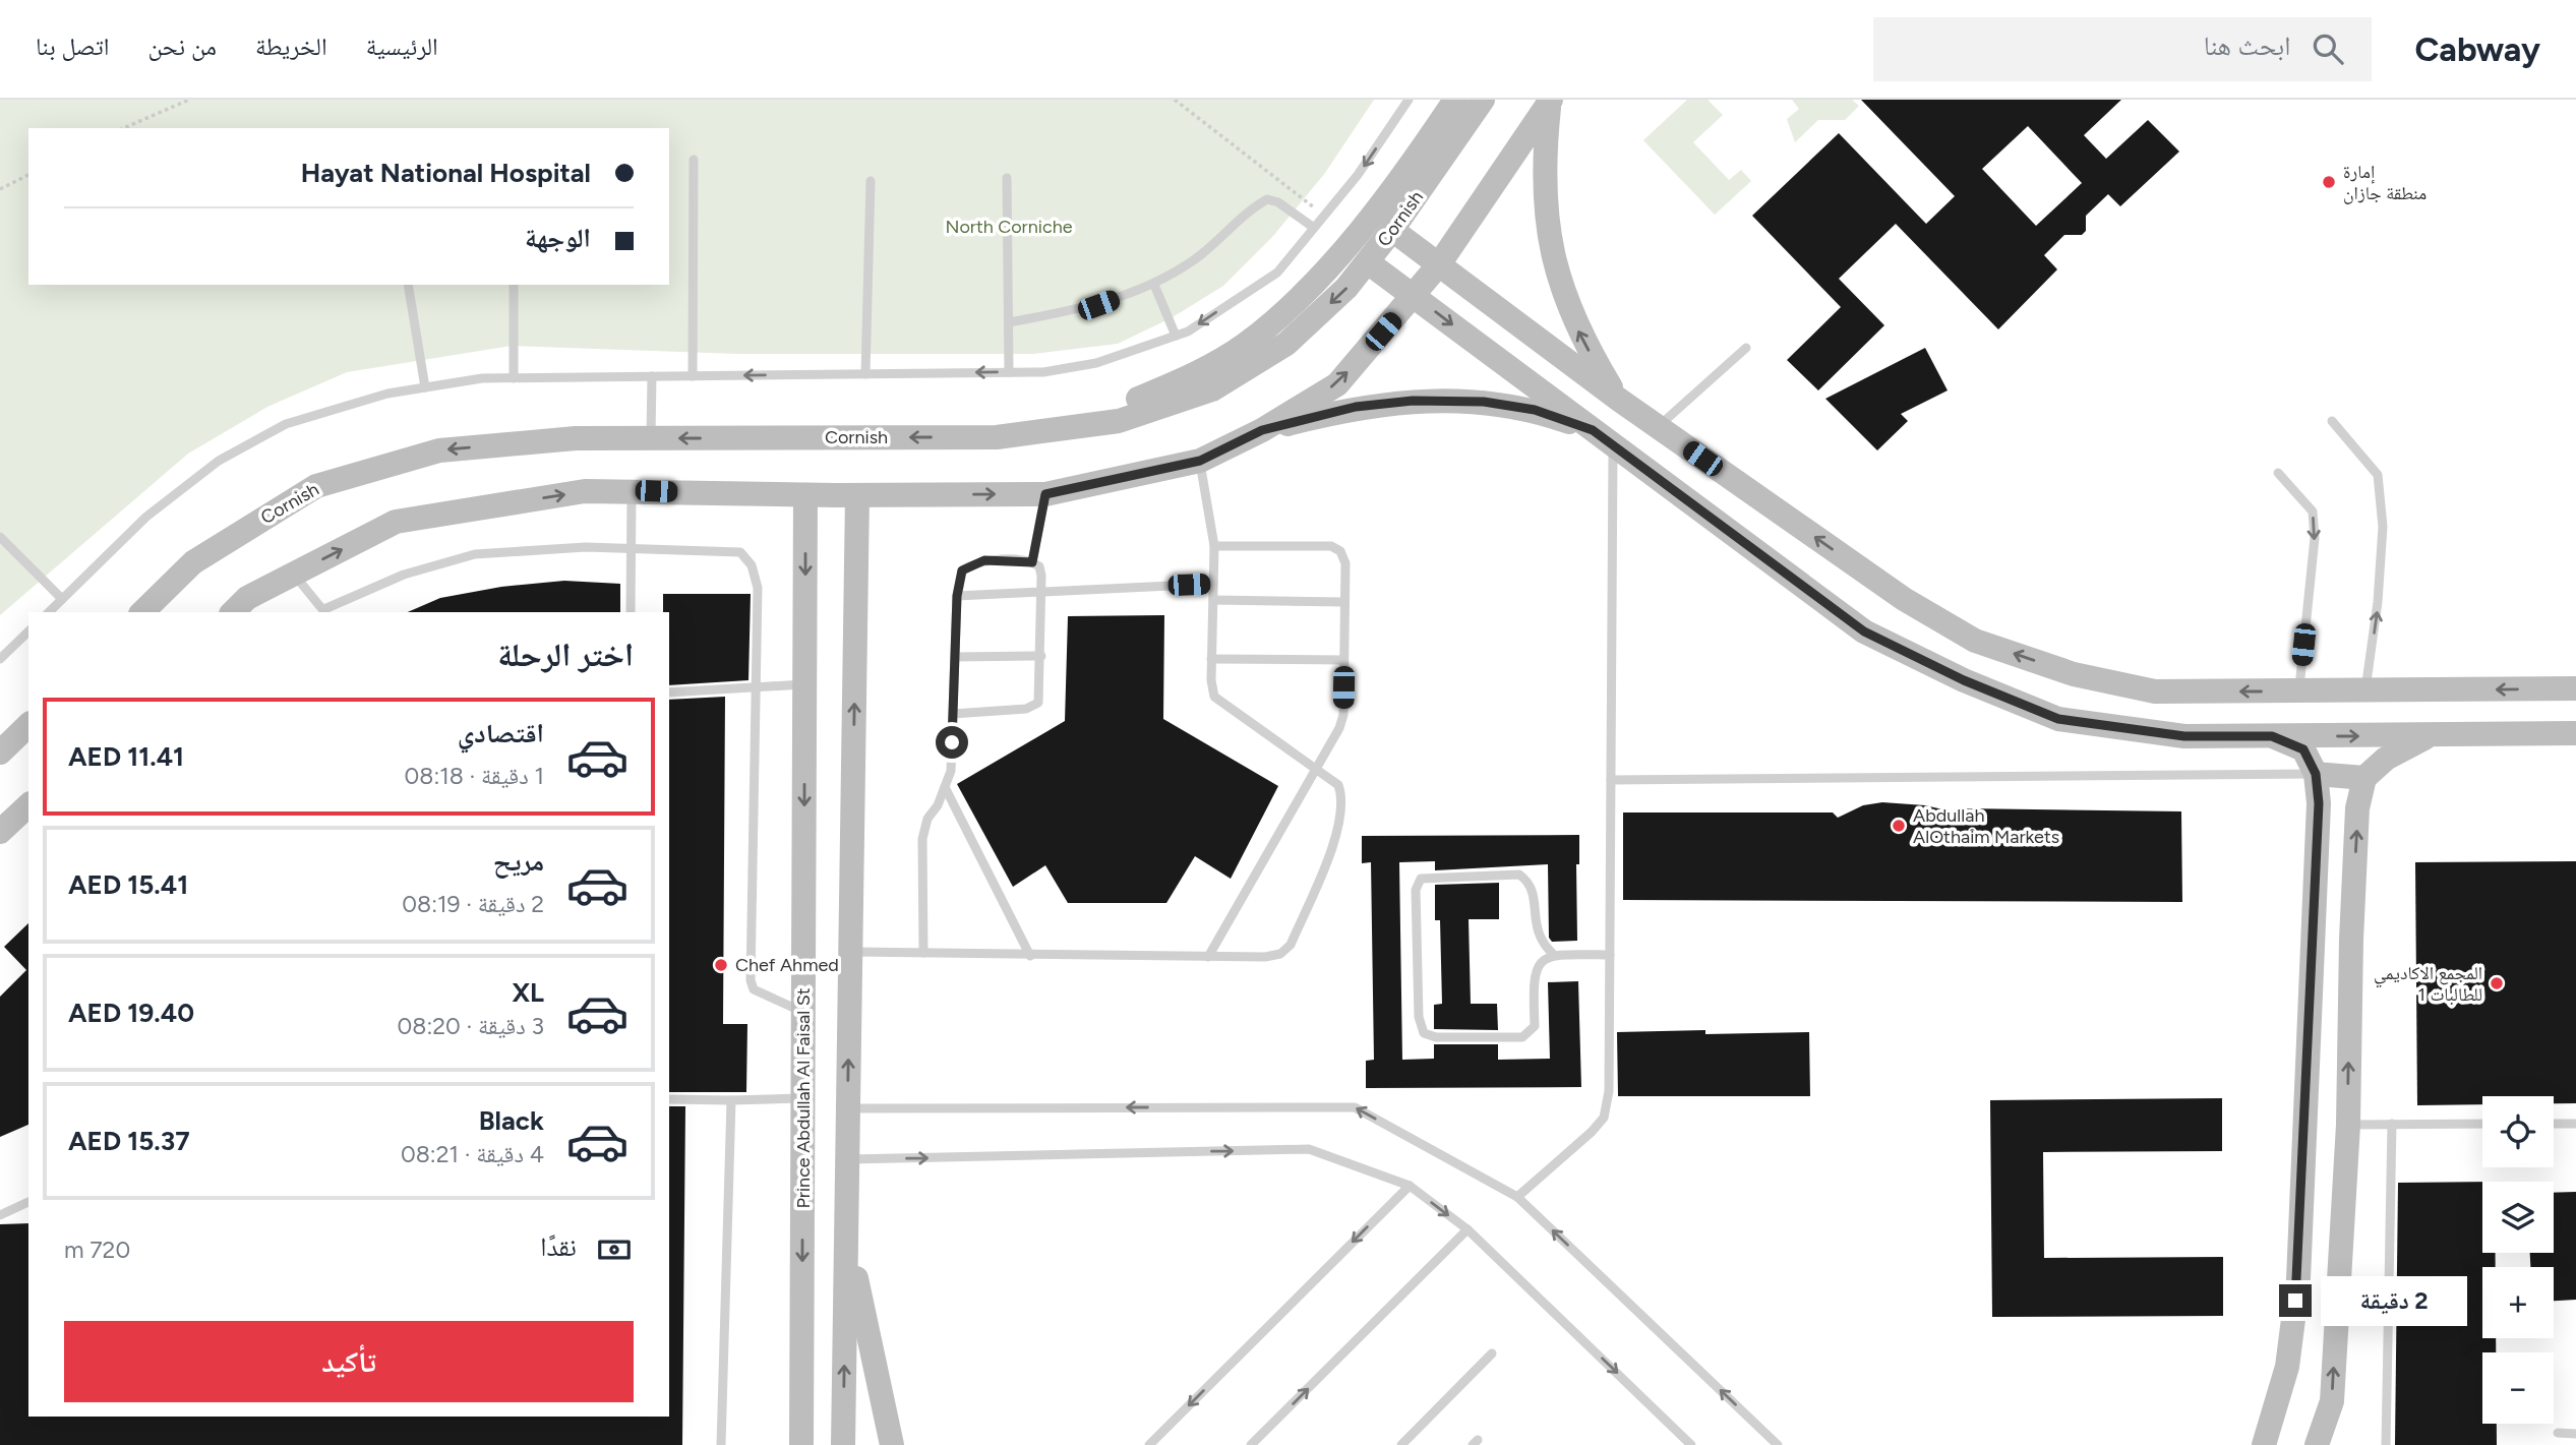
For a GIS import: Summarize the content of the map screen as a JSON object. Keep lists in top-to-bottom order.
{
  "streets": {
    "street": ["Cornish", "Prince Abdullah Al Faisal St"]
  },
  "parks": ["North Corniche"],
  "places": [
    "إمارة منطقة جازان",
    "Abdullah AlOthaim Markets",
    "Chef Ahmed",
    "المجمع الاكاديمي 1 للطالبات"
  ],
  "page": {
    "header": "Cabway",
    "search": "ابحث هنا",
    "nav": [
      "الرئيسية",
      "الخريطة",
      "من نحن",
      "اتصل بنا"
    ],
    "banner": ["Hayat National Hospital", "الوجهة"],
    "heading": "اختر الرحلة",
    "list": [
      {
        "name": "اقتصادي",
        "note": "1 دقيقة · 08:18",
        "value": "AED 11.41"
      },
      {
        "name": "مريح",
        "note": "2 دقيقة · 08:19",
        "value": "AED 15.41"
      },
      {
        "name": "XL",
        "note": "3 دقيقة · 08:20",
        "value": "AED 19.40"
      },
      {
        "name": "Black",
        "note": "4 دقيقة · 08:21",
        "value": "AED 15.37"
      }
    ],
    "map_buttons": ["+", "−"],
    "pay": ["نقدًا", "720 m"],
    "bubble": "2 دقيقة",
    "buttons": "تأكيد"
  }
}
